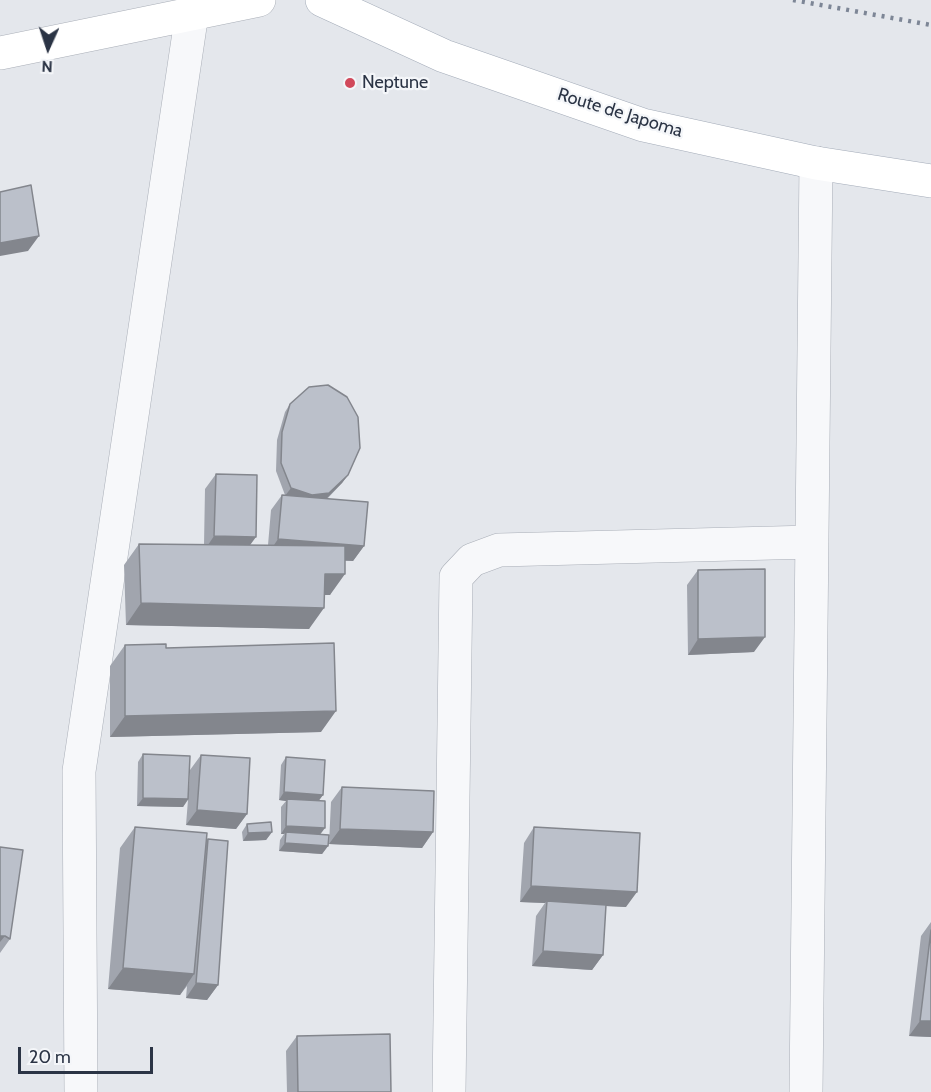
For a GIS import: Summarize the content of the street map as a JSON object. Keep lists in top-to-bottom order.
{
  "streets": {
    "main road": ["Route de Japoma"]
  },
  "places": ["Neptune"],
  "scale_bar": "20 m",
  "north": "bottom"
}
